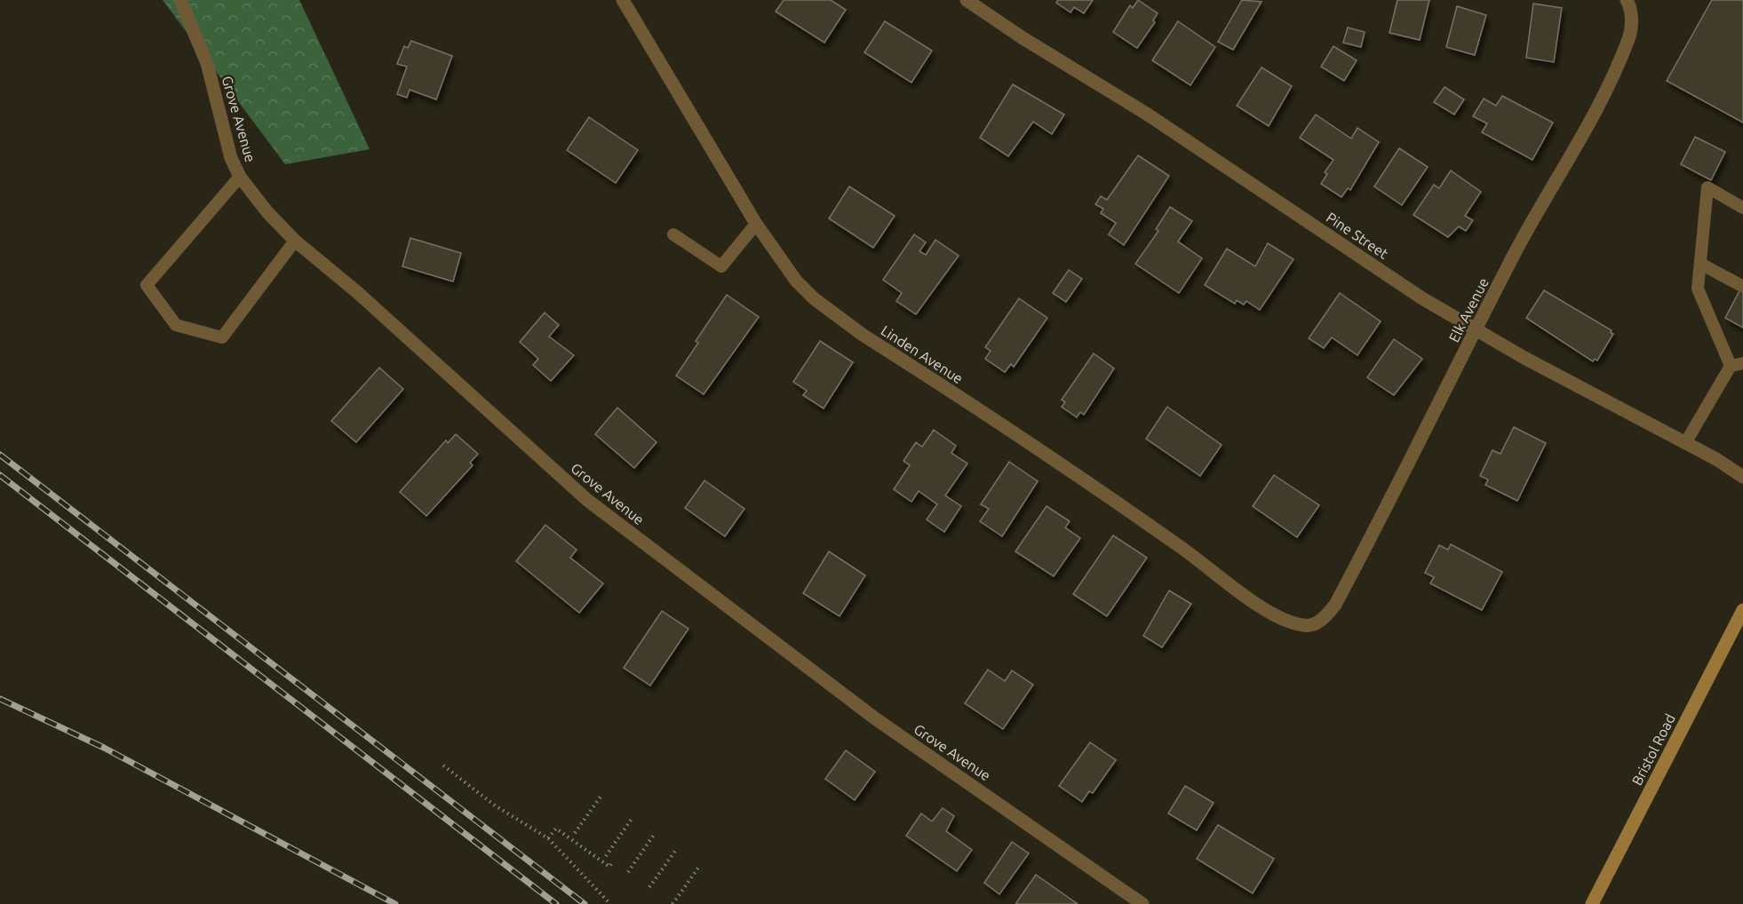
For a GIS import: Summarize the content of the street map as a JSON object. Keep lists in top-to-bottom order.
{
  "streets": {
    "main road": ["Bristol Road"],
    "street": [
      "Grove Avenue",
      "Pine Street",
      "Elk Avenue",
      "Linden Avenue"
    ]
  },
  "crossings": [
    ["Pine Street", "Elk Avenue"],
    ["Elk Avenue", "Linden Avenue"]
  ]
}
